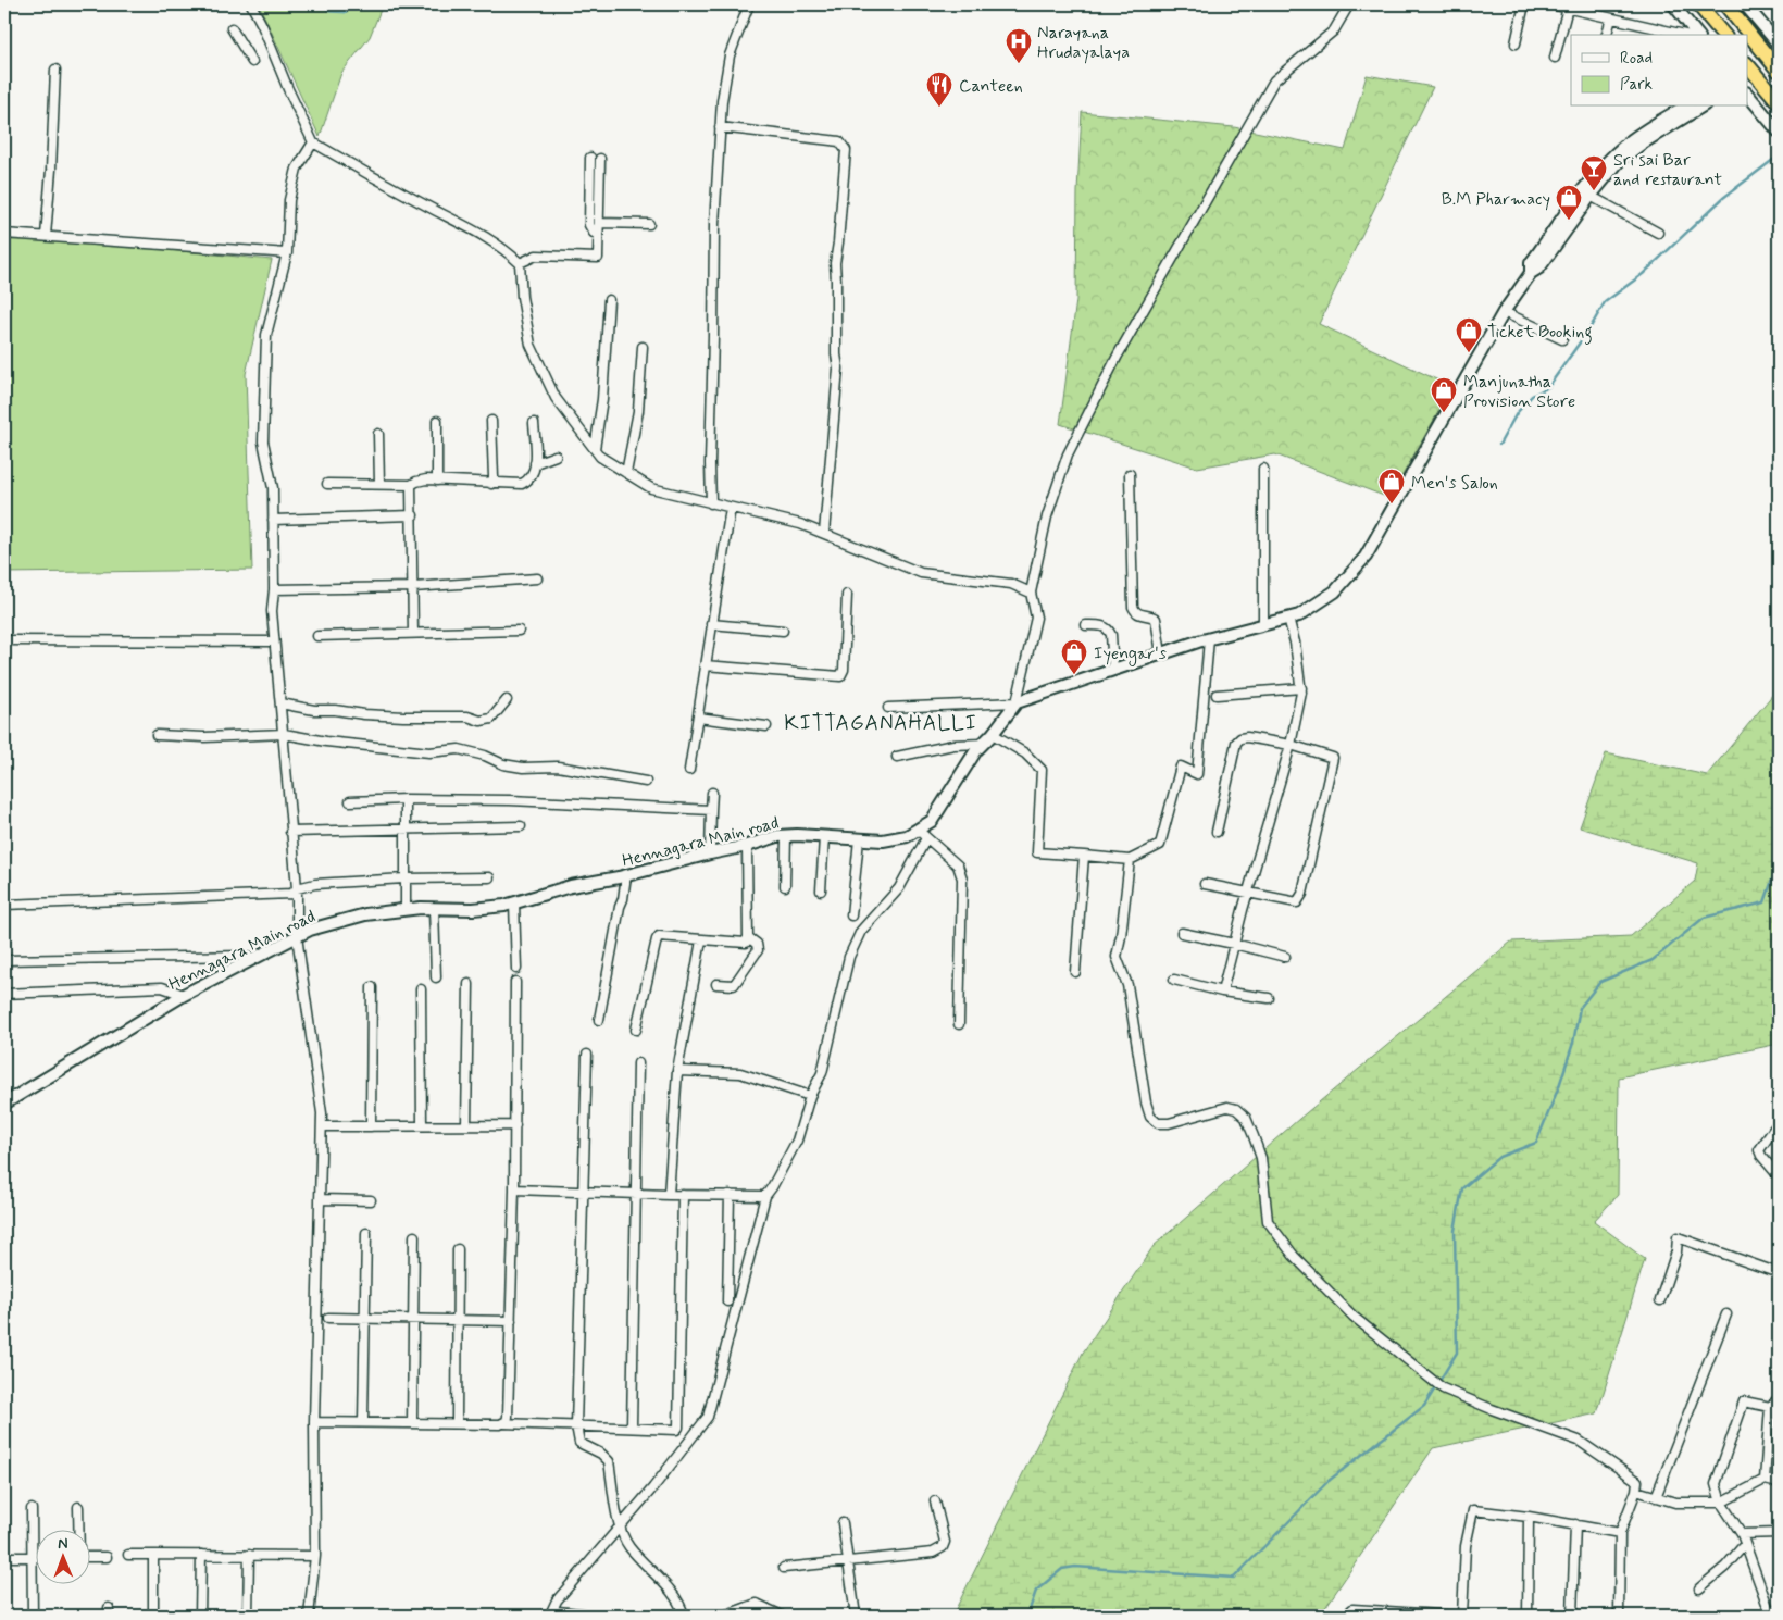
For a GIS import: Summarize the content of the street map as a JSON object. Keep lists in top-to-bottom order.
{
  "streets": {
    "street": ["Hennagara Main road"]
  },
  "districts": ["KITTAGANAHALLI"],
  "places": {
    "hospital": ["Narayana Hrudayalaya"],
    "restaurant": ["Canteen"],
    "bar": ["Sri sai Bar and restaurant"],
    "shop": [
      "B.M Pharmacy",
      "Ticket Booking",
      "Manjunatha Provision Store",
      "Men's Salon",
      "Iyengar's"
    ]
  },
  "legend": ["Road", "Park"],
  "north": "top"
}
